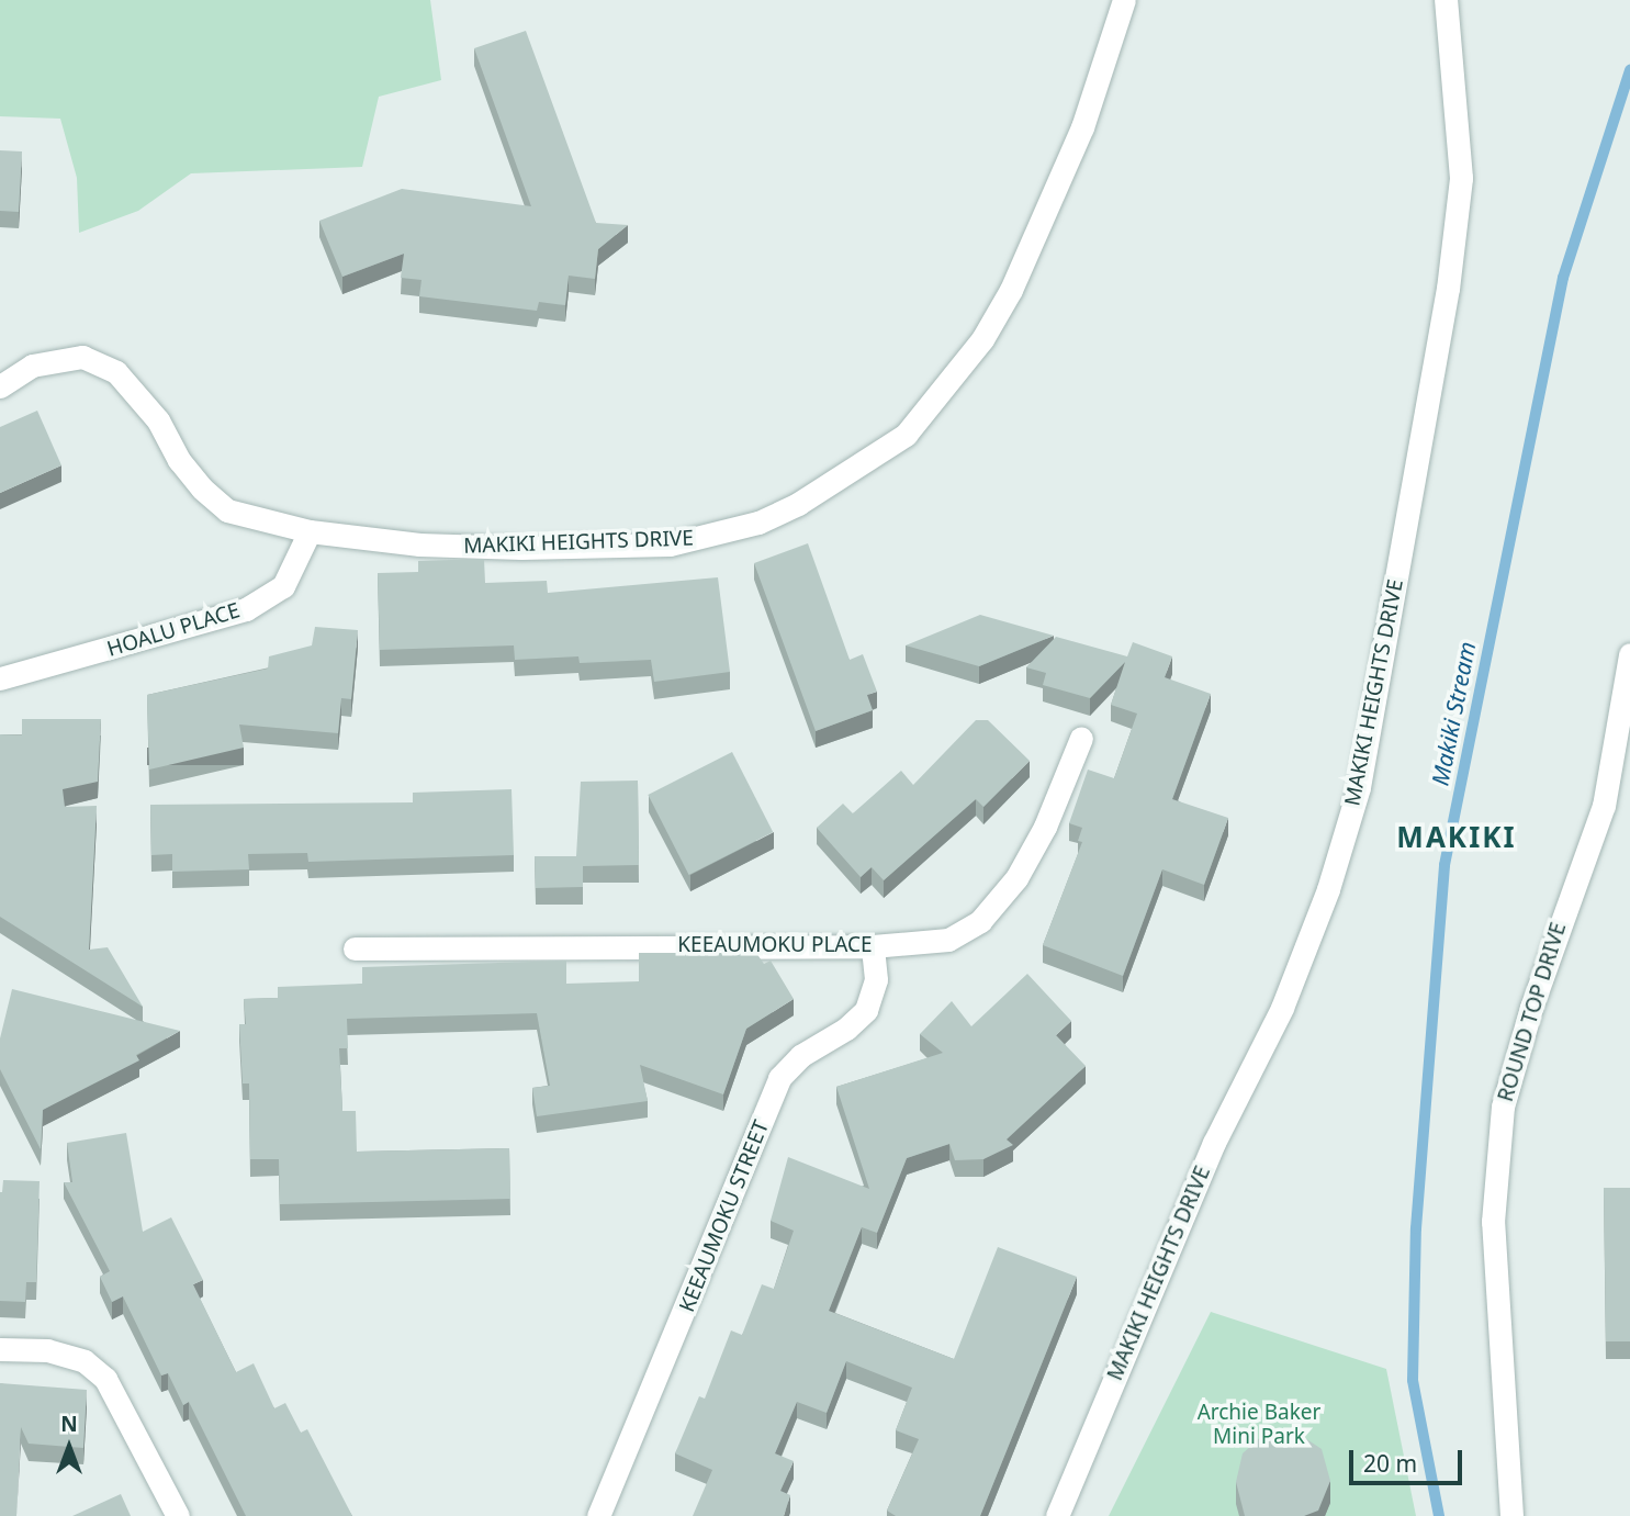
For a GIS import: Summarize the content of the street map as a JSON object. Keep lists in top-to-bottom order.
{
  "streets": {
    "street": [
      "MAKIKI HEIGHTS DRIVE",
      "HOALU PLACE",
      "KEEAUMOKU PLACE",
      "ROUND TOP DRIVE",
      "KEEAUMOKU STREET"
    ]
  },
  "crossings": [
    ["MAKIKI HEIGHTS DRIVE", "HOALU PLACE"],
    ["KEEAUMOKU PLACE", "KEEAUMOKU STREET"]
  ],
  "districts": ["MAKIKI"],
  "water": ["Makiki Stream"],
  "parks": ["Archie Baker Mini Park"],
  "scale_bar": "20 m",
  "north": "top"
}
